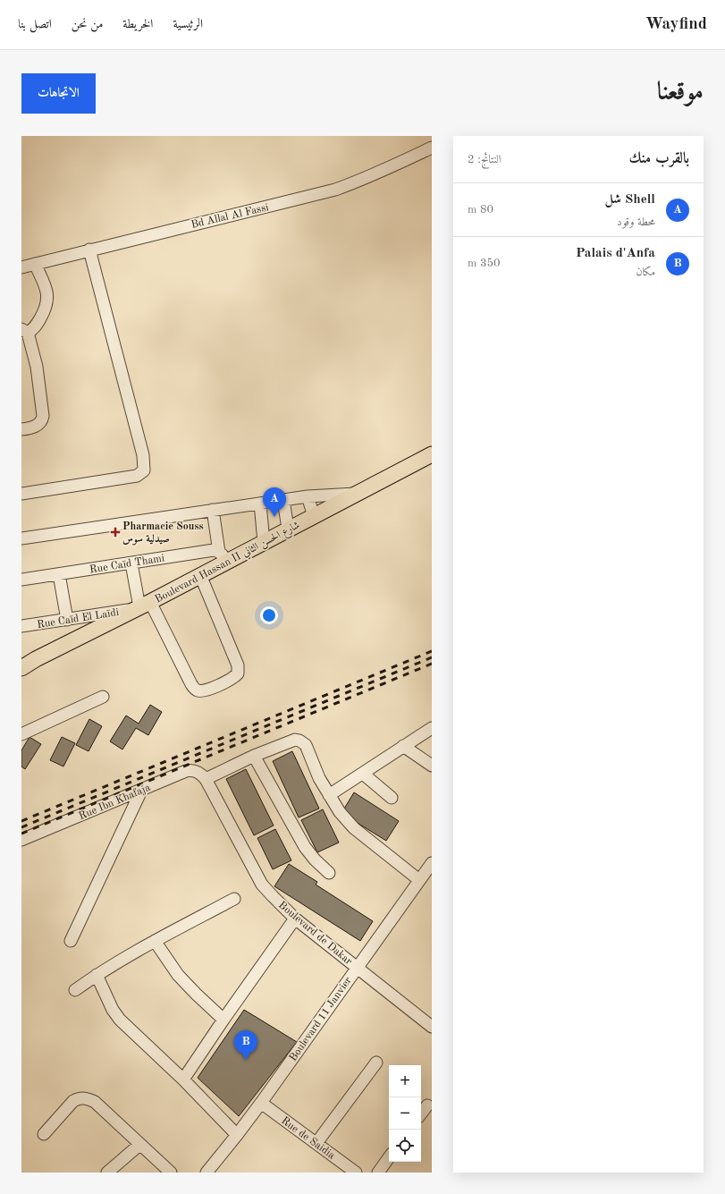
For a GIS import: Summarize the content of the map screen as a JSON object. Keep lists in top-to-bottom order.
{
  "streets": {
    "main road": ["Boulevard Hassan II شارع الحسن الثاني"],
    "street": [
      "Bd Allal Al Fassi",
      "Rue Caïd Thami",
      "Rue Caïd El Laïdi",
      "Rue Ibn Khafaja",
      "Boulevard de Dakar",
      "Boulevard 11 Janvier",
      "Rue de Saidia"
    ]
  },
  "crossings": [
    ["Boulevard Hassan II شارع الحسن الثاني", "Rue Caïd Thami"],
    ["Boulevard Hassan II شارع الحسن الثاني", "Rue Caïd El Laïdi"],
    ["Rue Ibn Khafaja", "Boulevard de Dakar"],
    ["Boulevard de Dakar", "Boulevard 11 Janvier"],
    ["Boulevard 11 Janvier", "Rue de Saidia"]
  ],
  "places": {
    "health": ["Pharmacie Souss صيدلية سوس"]
  },
  "page": {
    "header": "Wayfind",
    "nav": [
      "الرئيسية",
      "الخريطة",
      "من نحن",
      "اتصل بنا"
    ],
    "title": "موقعنا",
    "buttons": "الاتجاهات",
    "heading": ["بالقرب منك", "النتائج: 2"],
    "list": [
      {
        "mark": "A",
        "name": "Shell شل",
        "note": "محطة وقود",
        "value": "80 m"
      },
      {
        "mark": "B",
        "name": "Palais d'Anfa",
        "note": "مكان",
        "value": "350 m"
      }
    ],
    "pins": ["A", "B"],
    "map_buttons": ["+", "−"]
  }
}
